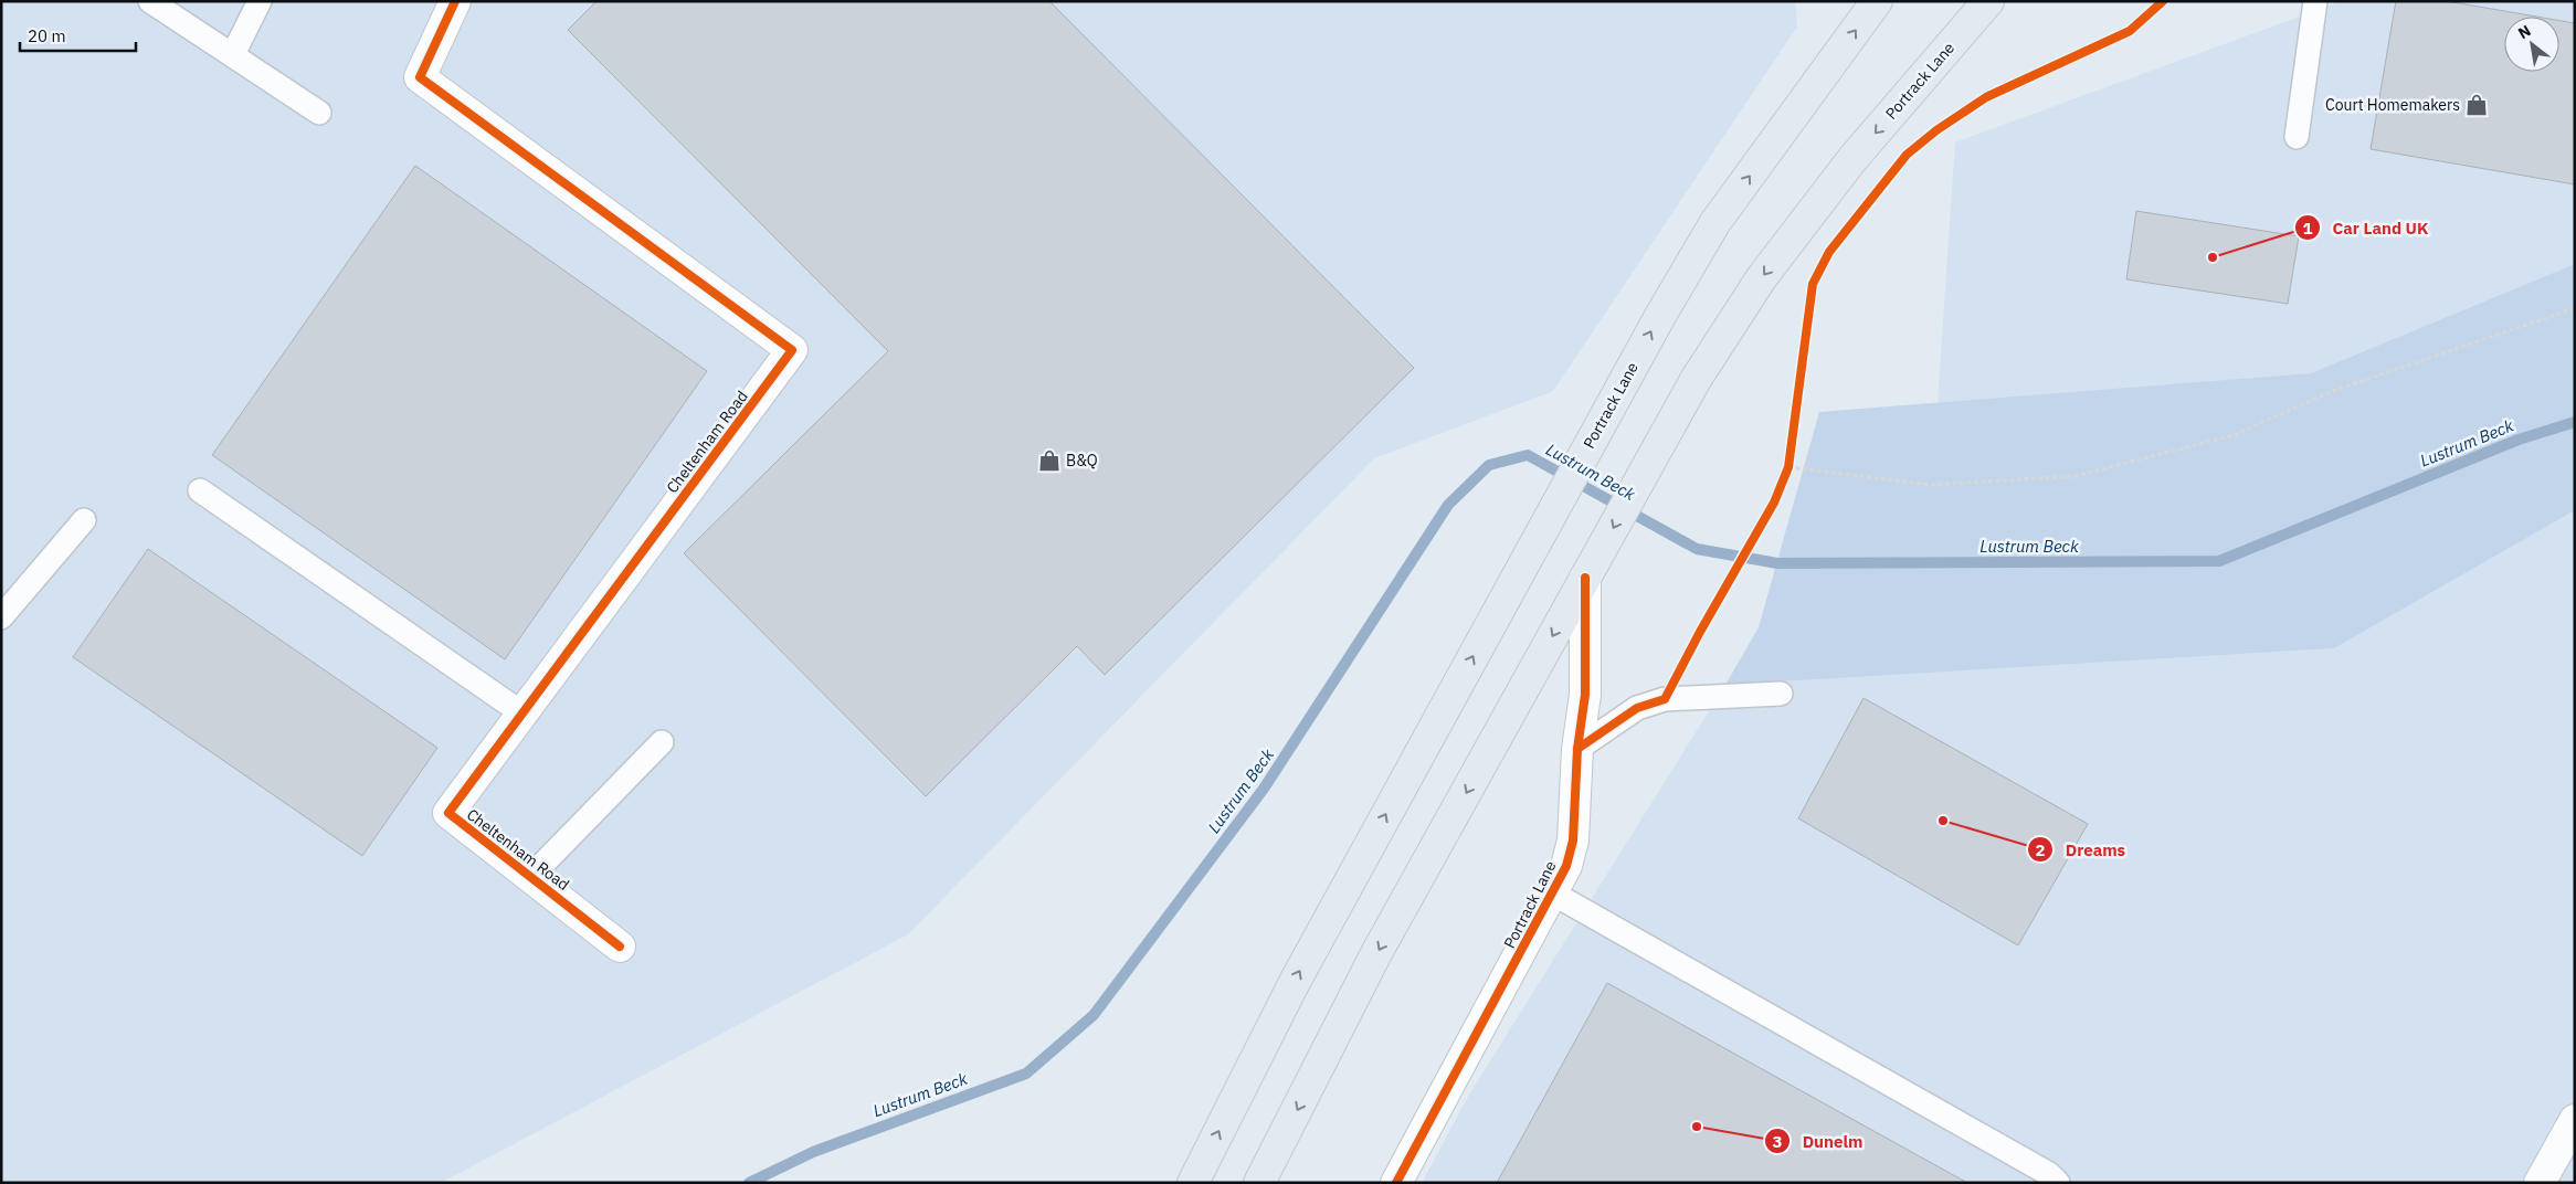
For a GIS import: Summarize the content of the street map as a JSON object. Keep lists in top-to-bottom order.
{
  "streets": {
    "main road": ["Portrack Lane"],
    "street": ["Cheltenham Road"]
  },
  "water": ["Lustrum Beck"],
  "places": {
    "shop": ["Court Homemakers", "B&Q"],
    "other": ["Car Land UK", "Dreams", "Dunelm"]
  },
  "scale_bar": "20 m",
  "north": "top left"
}
